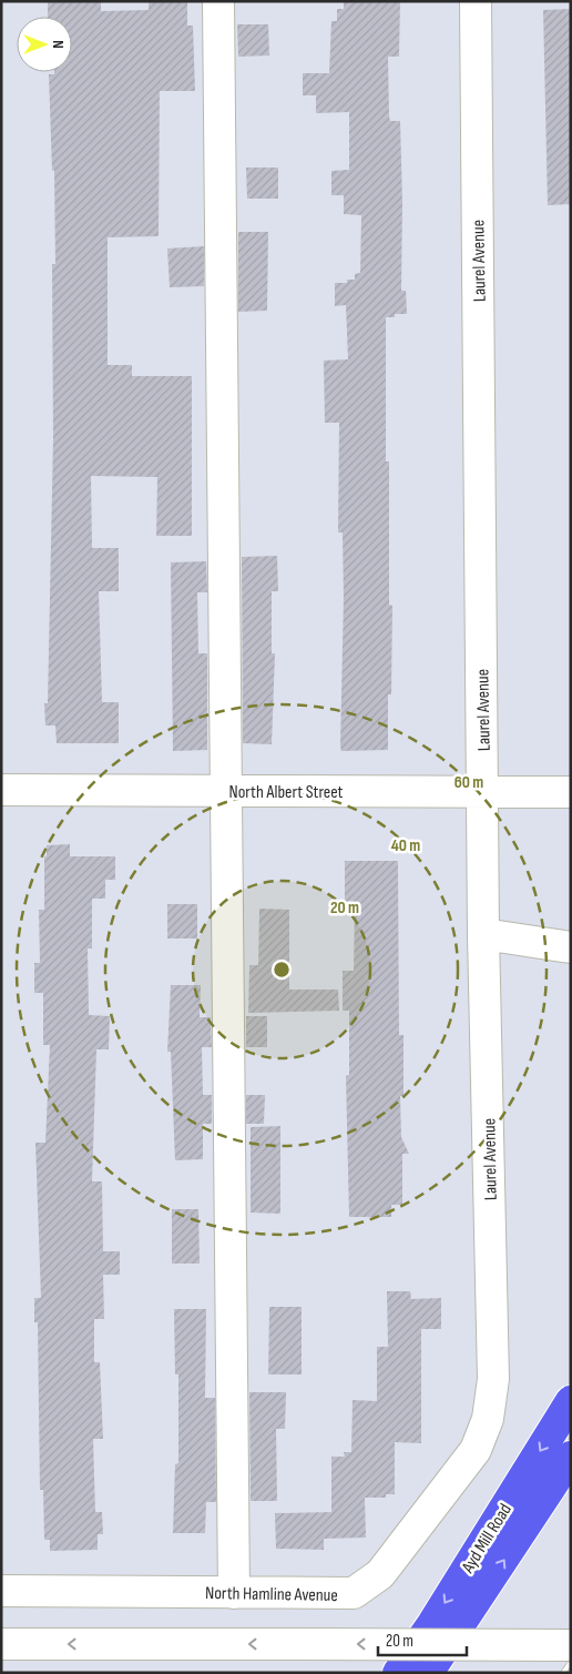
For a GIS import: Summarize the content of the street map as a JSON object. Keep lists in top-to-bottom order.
{
  "streets": {
    "main road": ["Ayd Mill Road"],
    "street": ["Laurel Avenue", "North Albert Street", "North Hamline Avenue"]
  },
  "crossings": [
    ["Laurel Avenue", "North Albert Street"],
    ["Laurel Avenue", "North Hamline Avenue"]
  ],
  "scale_bar": "20 m",
  "north": "right",
  "rings": ["60 m", "40 m", "20 m"]
}
